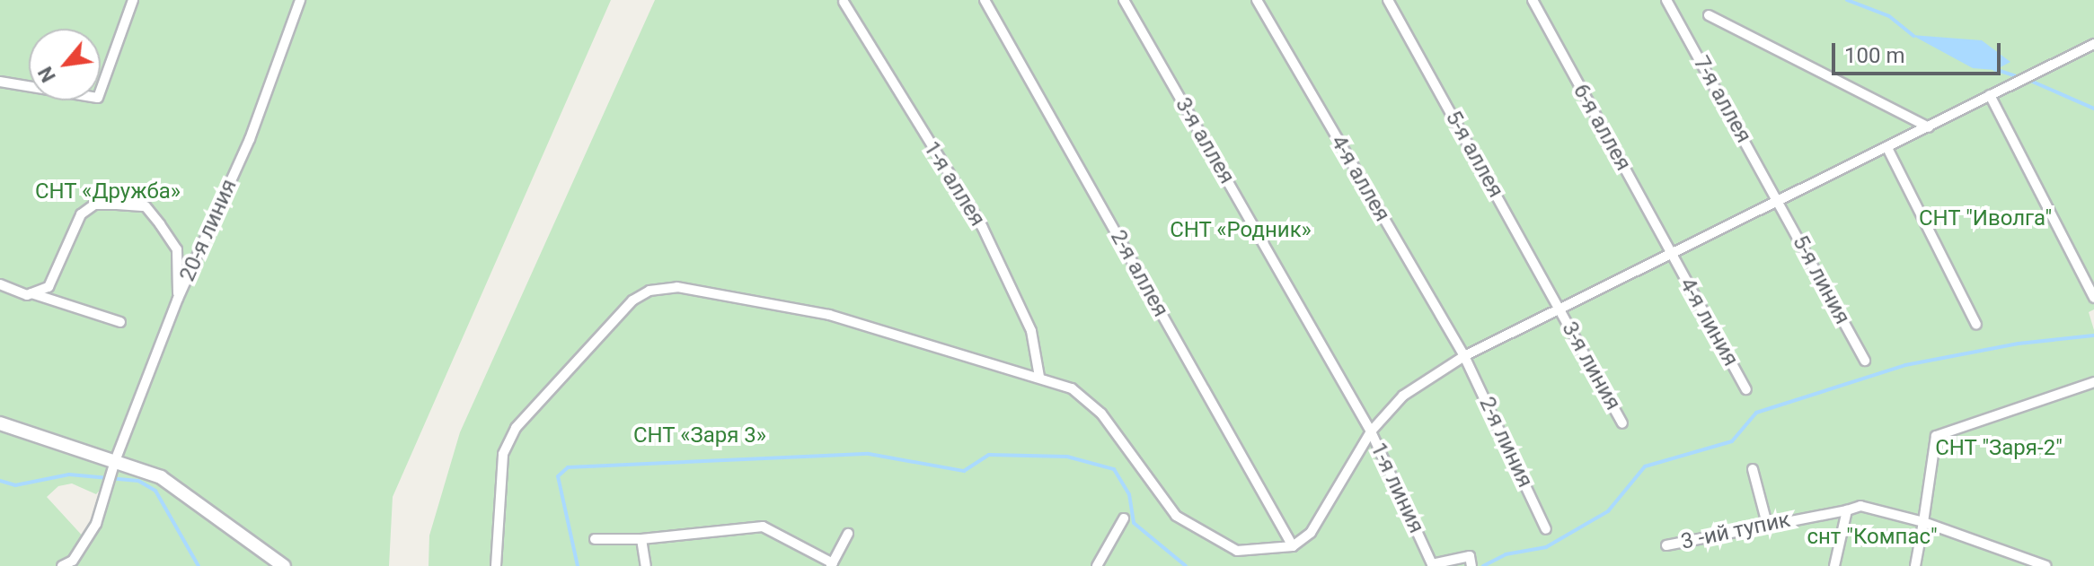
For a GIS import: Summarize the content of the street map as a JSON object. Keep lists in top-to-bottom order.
{
  "streets": {
    "street": [
      "7-я аллея",
      "6-я аллея",
      "3-я аллея",
      "5-я аллея",
      "4-я аллея",
      "1-я аллея",
      "20-я линия",
      "2-я аллея",
      "5-я линия",
      "4-я линия",
      "3-я линия",
      "2-я линия",
      "1-я линия",
      "3 -ий тупик"
    ]
  },
  "crossings": [
    ["7-я аллея", "5-я линия"],
    ["6-я аллея", "4-я линия"],
    ["3-я аллея", "1-я линия"],
    ["5-я аллея", "3-я линия"],
    ["4-я аллея", "2-я линия"]
  ],
  "parks": [
    "СНТ «Дружба»",
    "СНТ \"Иволга\"",
    "СНТ «Родник»",
    "СНТ «Заря 3»",
    "СНТ \"Заря-2\"",
    "снт \"Компас\""
  ],
  "scale_bar": "100 m",
  "north": "bottom left"
}
